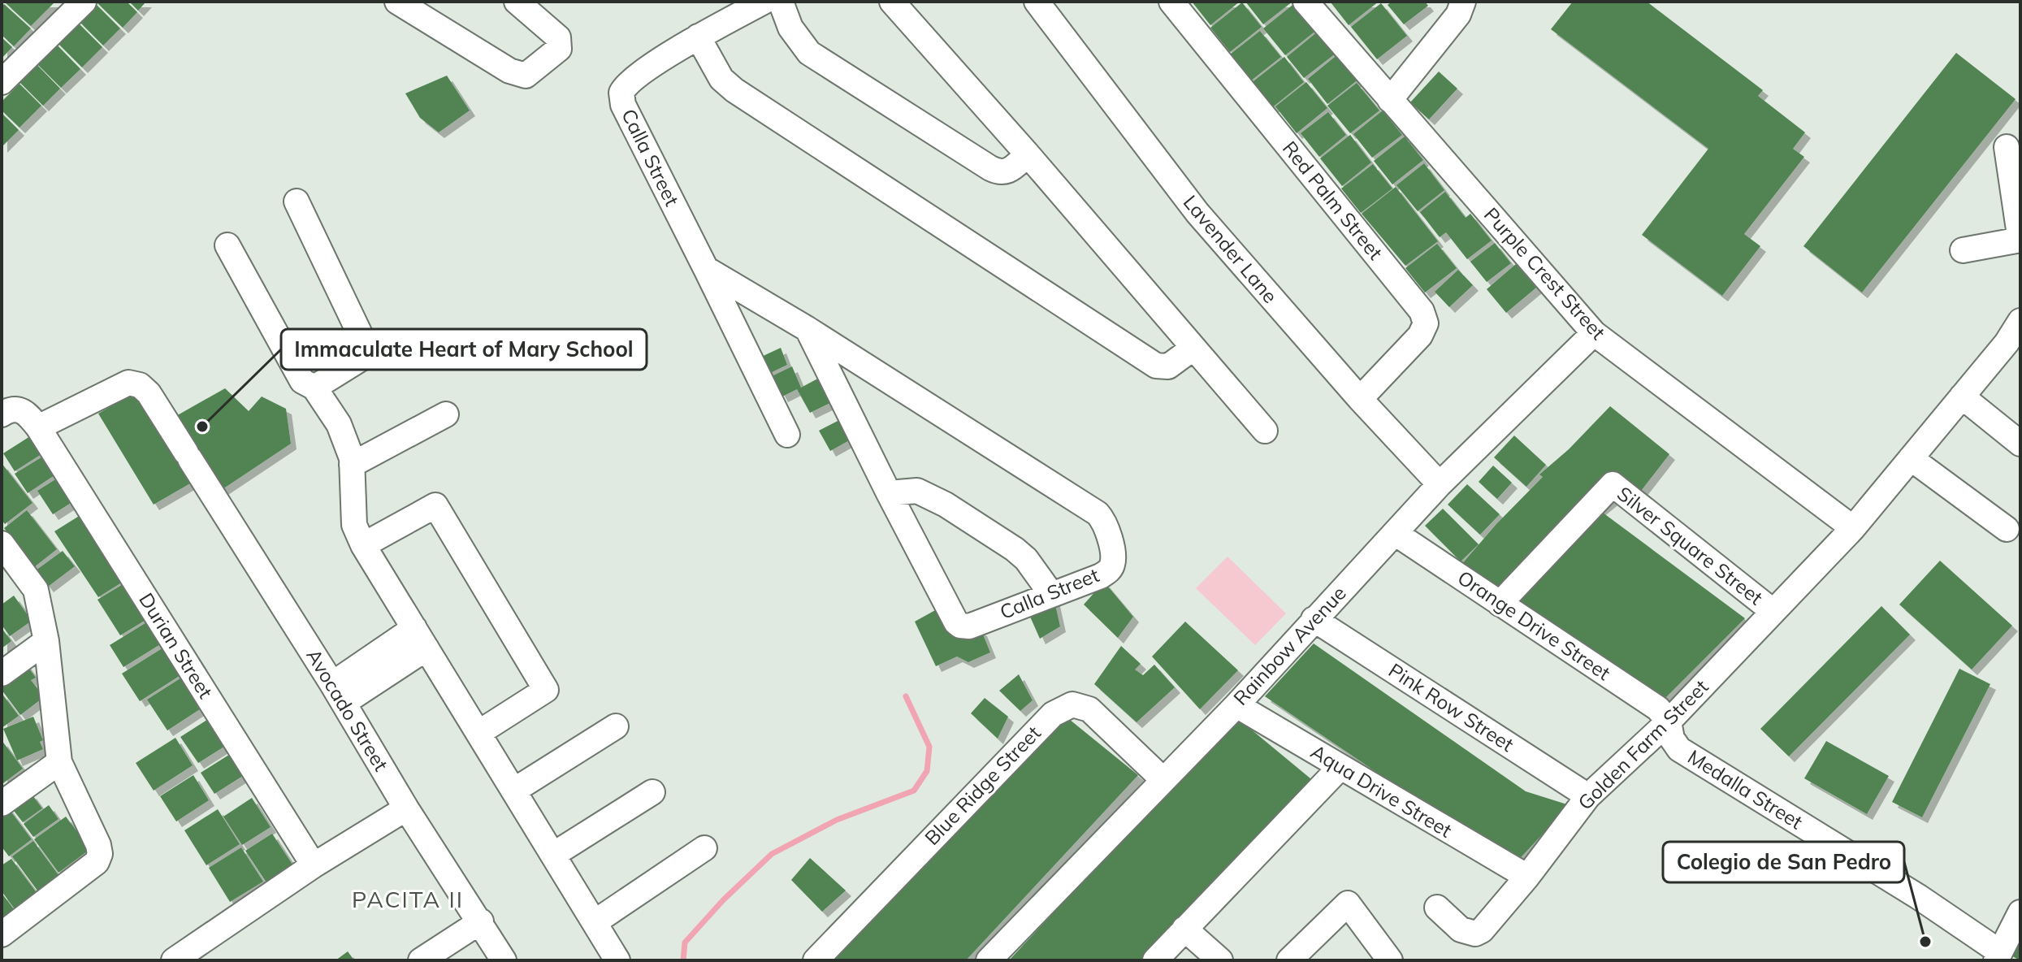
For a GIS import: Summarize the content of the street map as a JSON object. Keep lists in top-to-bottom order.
{
  "streets": {
    "street": [
      "Calla Street",
      "Red Palm Street",
      "Lavender Lane",
      "Purple Crest Street",
      "Silver Square Street",
      "Orange Drive Street",
      "Durian Street",
      "Rainbow Avenue",
      "Pink Row Street",
      "Avocado Street",
      "Golden Farm Street",
      "Blue Ridge Street",
      "Medalla Street",
      "Aqua Drive Street"
    ]
  },
  "crossings": [
    ["Red Palm Street", "Lavender Lane"],
    ["Lavender Lane", "Rainbow Avenue"],
    ["Purple Crest Street", "Rainbow Avenue"],
    ["Purple Crest Street", "Golden Farm Street"],
    ["Silver Square Street", "Orange Drive Street"],
    ["Silver Square Street", "Golden Farm Street"],
    ["Orange Drive Street", "Rainbow Avenue"],
    ["Orange Drive Street", "Golden Farm Street"],
    ["Orange Drive Street", "Medalla Street"],
    ["Durian Street", "Avocado Street"],
    ["Rainbow Avenue", "Pink Row Street"],
    ["Rainbow Avenue", "Blue Ridge Street"],
    ["Rainbow Avenue", "Aqua Drive Street"],
    ["Pink Row Street", "Golden Farm Street"],
    ["Golden Farm Street", "Medalla Street"],
    ["Golden Farm Street", "Aqua Drive Street"]
  ],
  "districts": ["PACITA II"],
  "places": ["Immaculate Heart of Mary School", "Colegio de San Pedro"]
}
